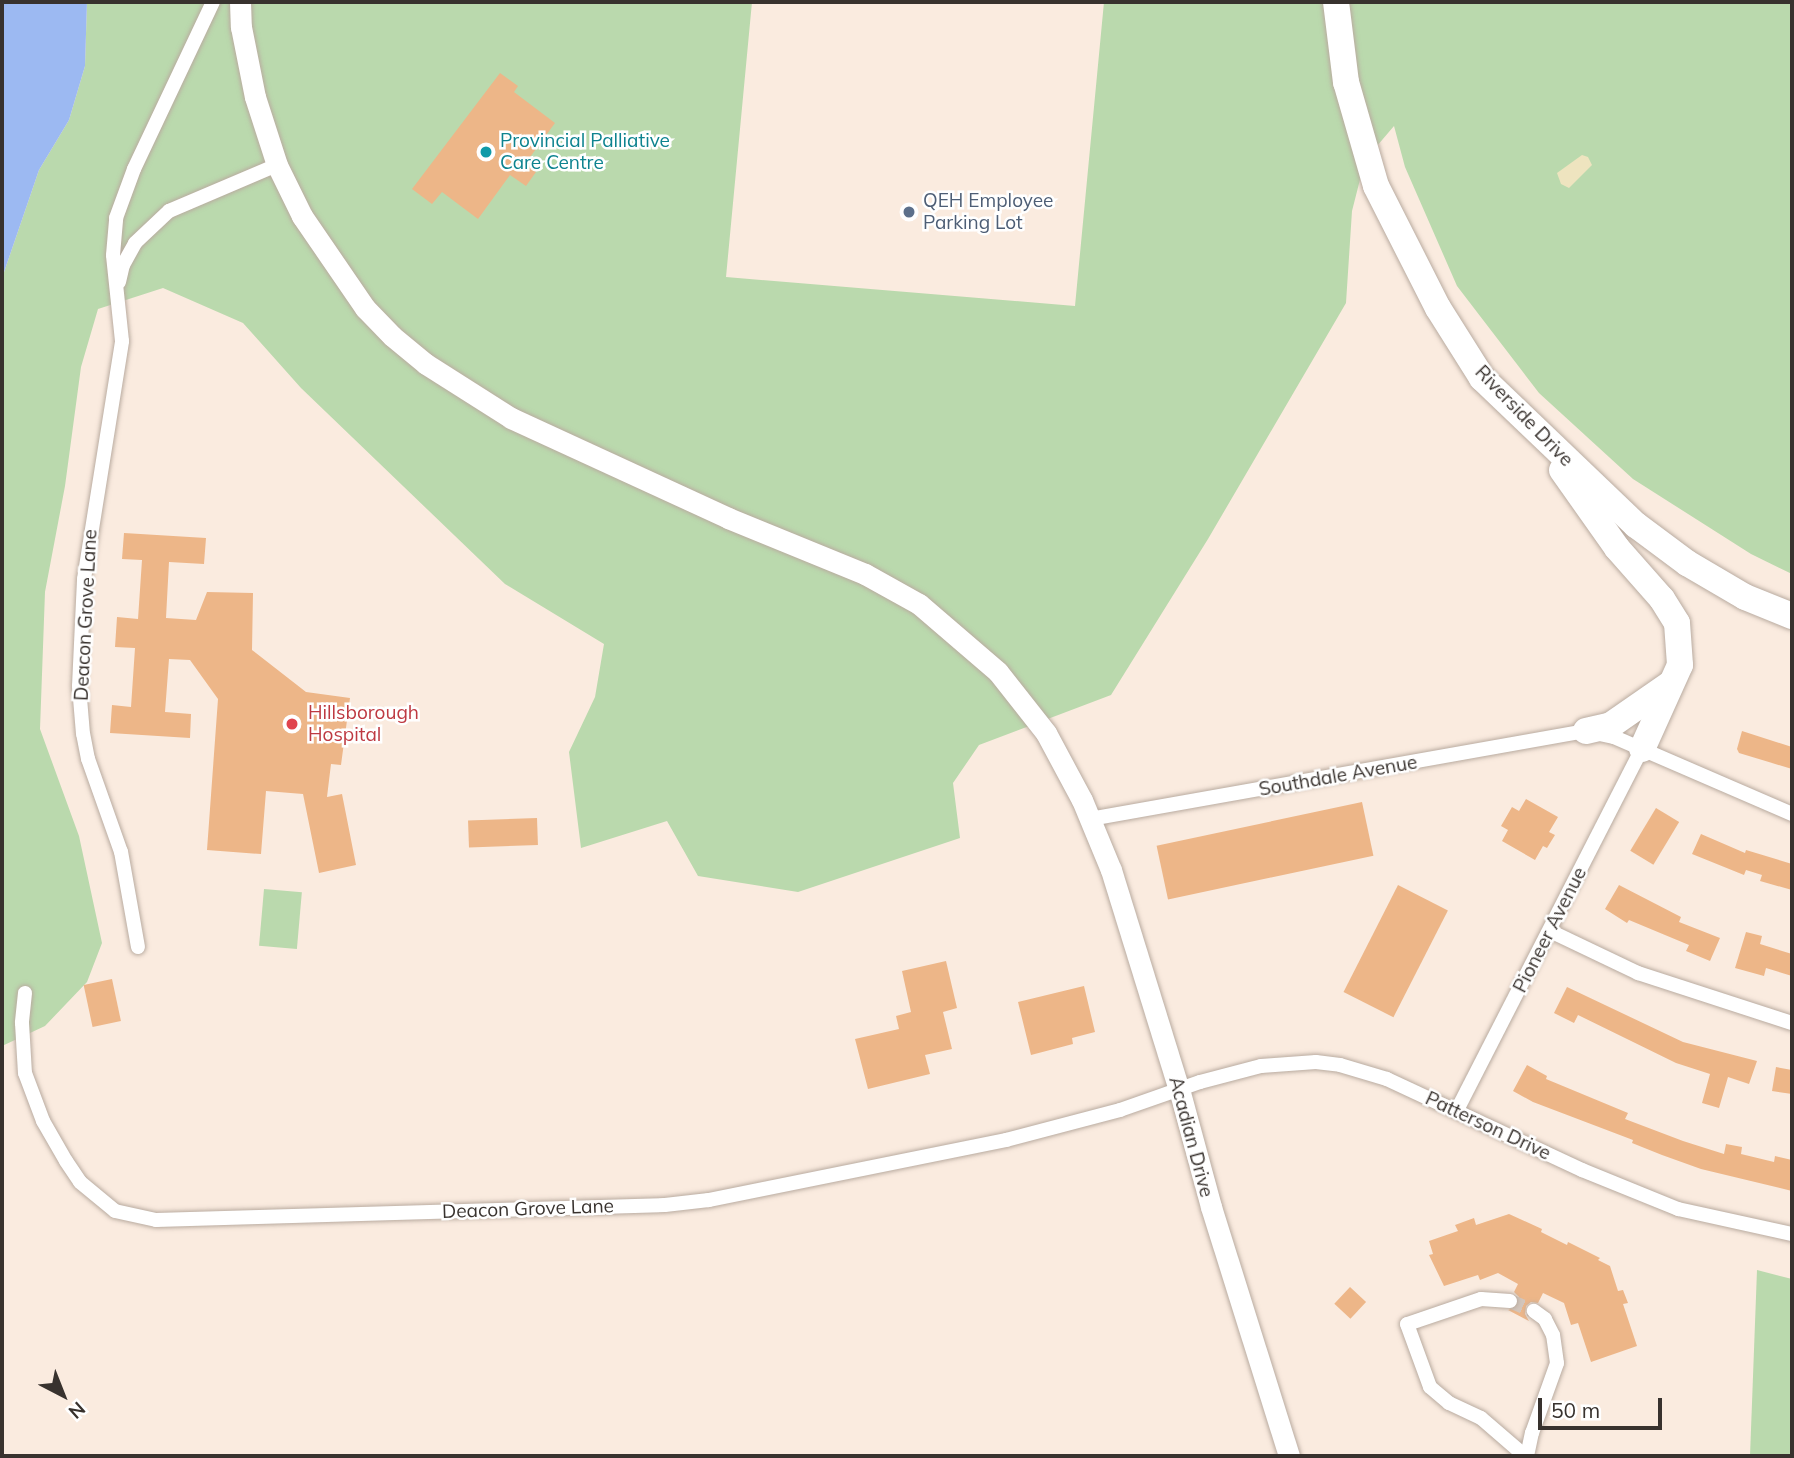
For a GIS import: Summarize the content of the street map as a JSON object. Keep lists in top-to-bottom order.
{
  "streets": {
    "highway": ["Riverside Drive"],
    "street": [
      "Deacon Grove Lane",
      "Southdale Avenue",
      "Pioneer Avenue",
      "Patterson Drive",
      "Acadian Drive"
    ]
  },
  "crossings": [
    ["Deacon Grove Lane", "Patterson Drive"],
    ["Deacon Grove Lane", "Acadian Drive"],
    ["Southdale Avenue", "Acadian Drive"],
    ["Pioneer Avenue", "Patterson Drive"],
    ["Patterson Drive", "Acadian Drive"]
  ],
  "places": ["Provincial Palliative Care Centre", "QEH Employee Parking Lot", "Hillsborough Hospital"],
  "scale_bar": "50 m",
  "north": "bottom right"
}
